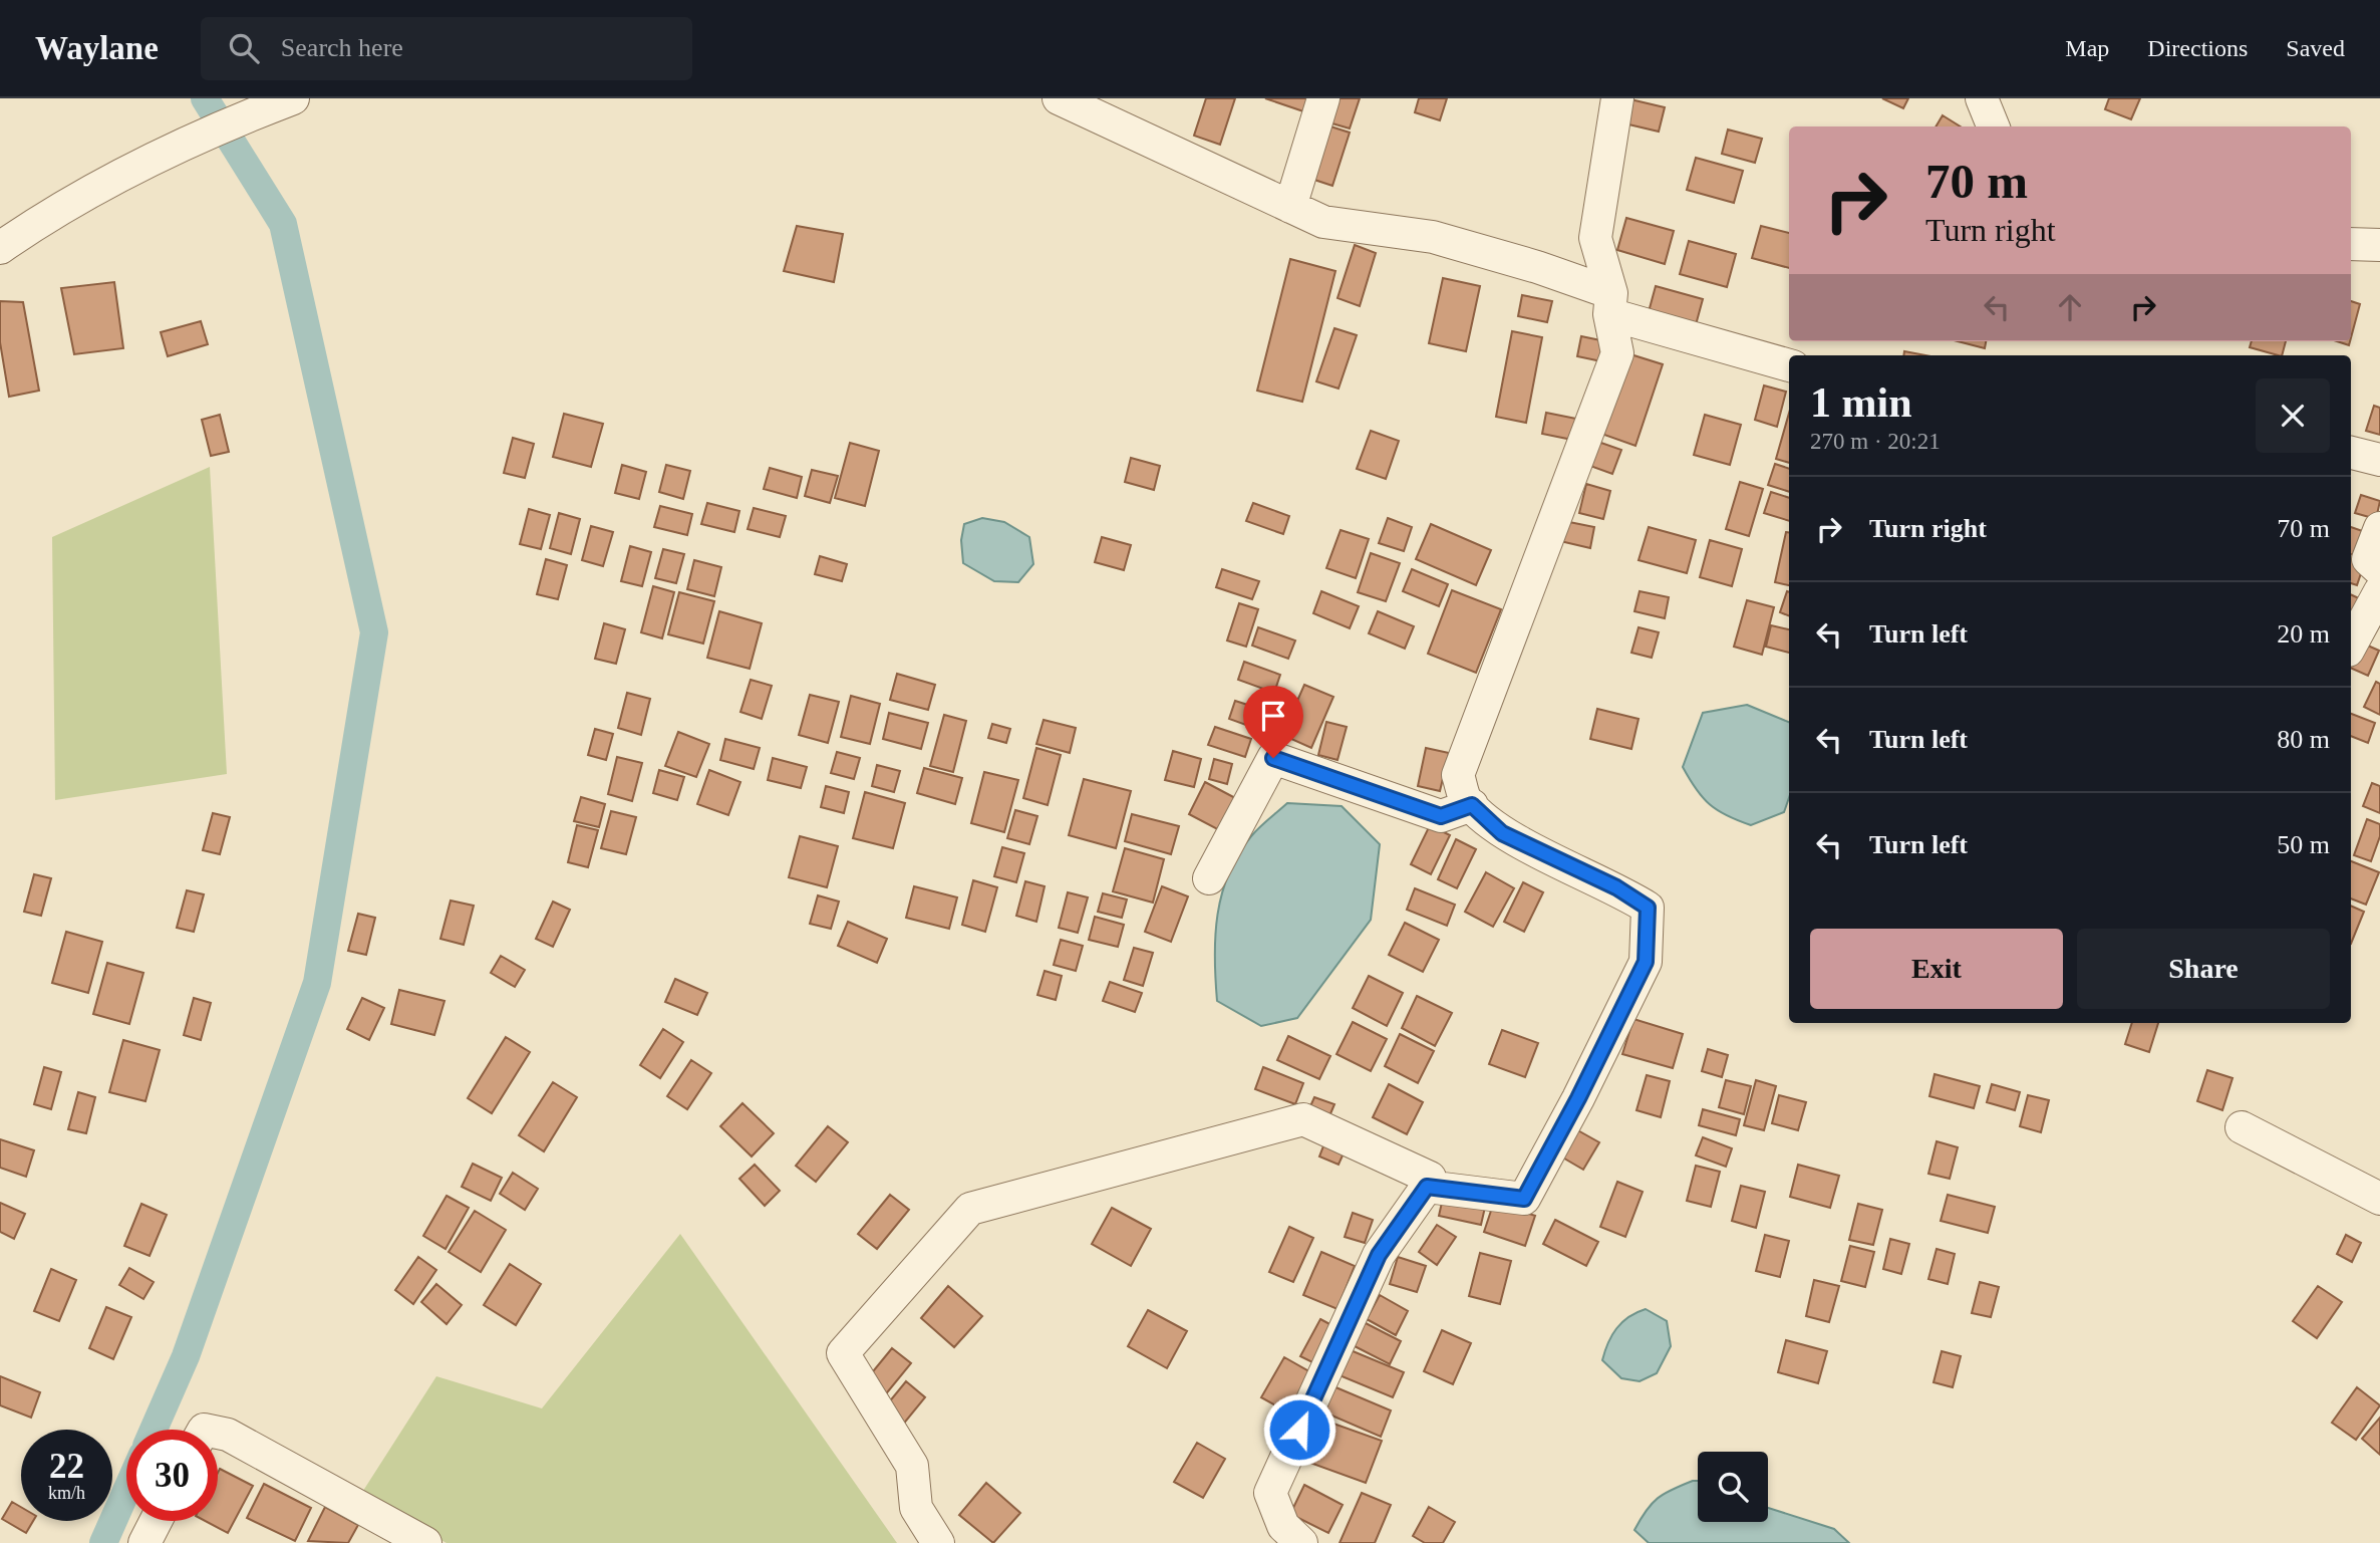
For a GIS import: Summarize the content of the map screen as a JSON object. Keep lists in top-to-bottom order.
{
  "page": {
    "header": "Waylane",
    "search": "Search here",
    "nav": ["Map", "Directions", "Saved"],
    "turn": ["70 m", "Turn right"],
    "heading": ["1 min", "270 m · 20:21"],
    "list": [
      {
        "name": "Turn right",
        "value": "70 m"
      },
      {
        "name": "Turn left",
        "value": "20 m"
      },
      {
        "name": "Turn left",
        "value": "80 m"
      },
      {
        "name": "Turn left",
        "value": "50 m"
      }
    ],
    "buttons": ["Exit", "Share"],
    "speed": "22 km/h",
    "limit": "30"
  }
}
